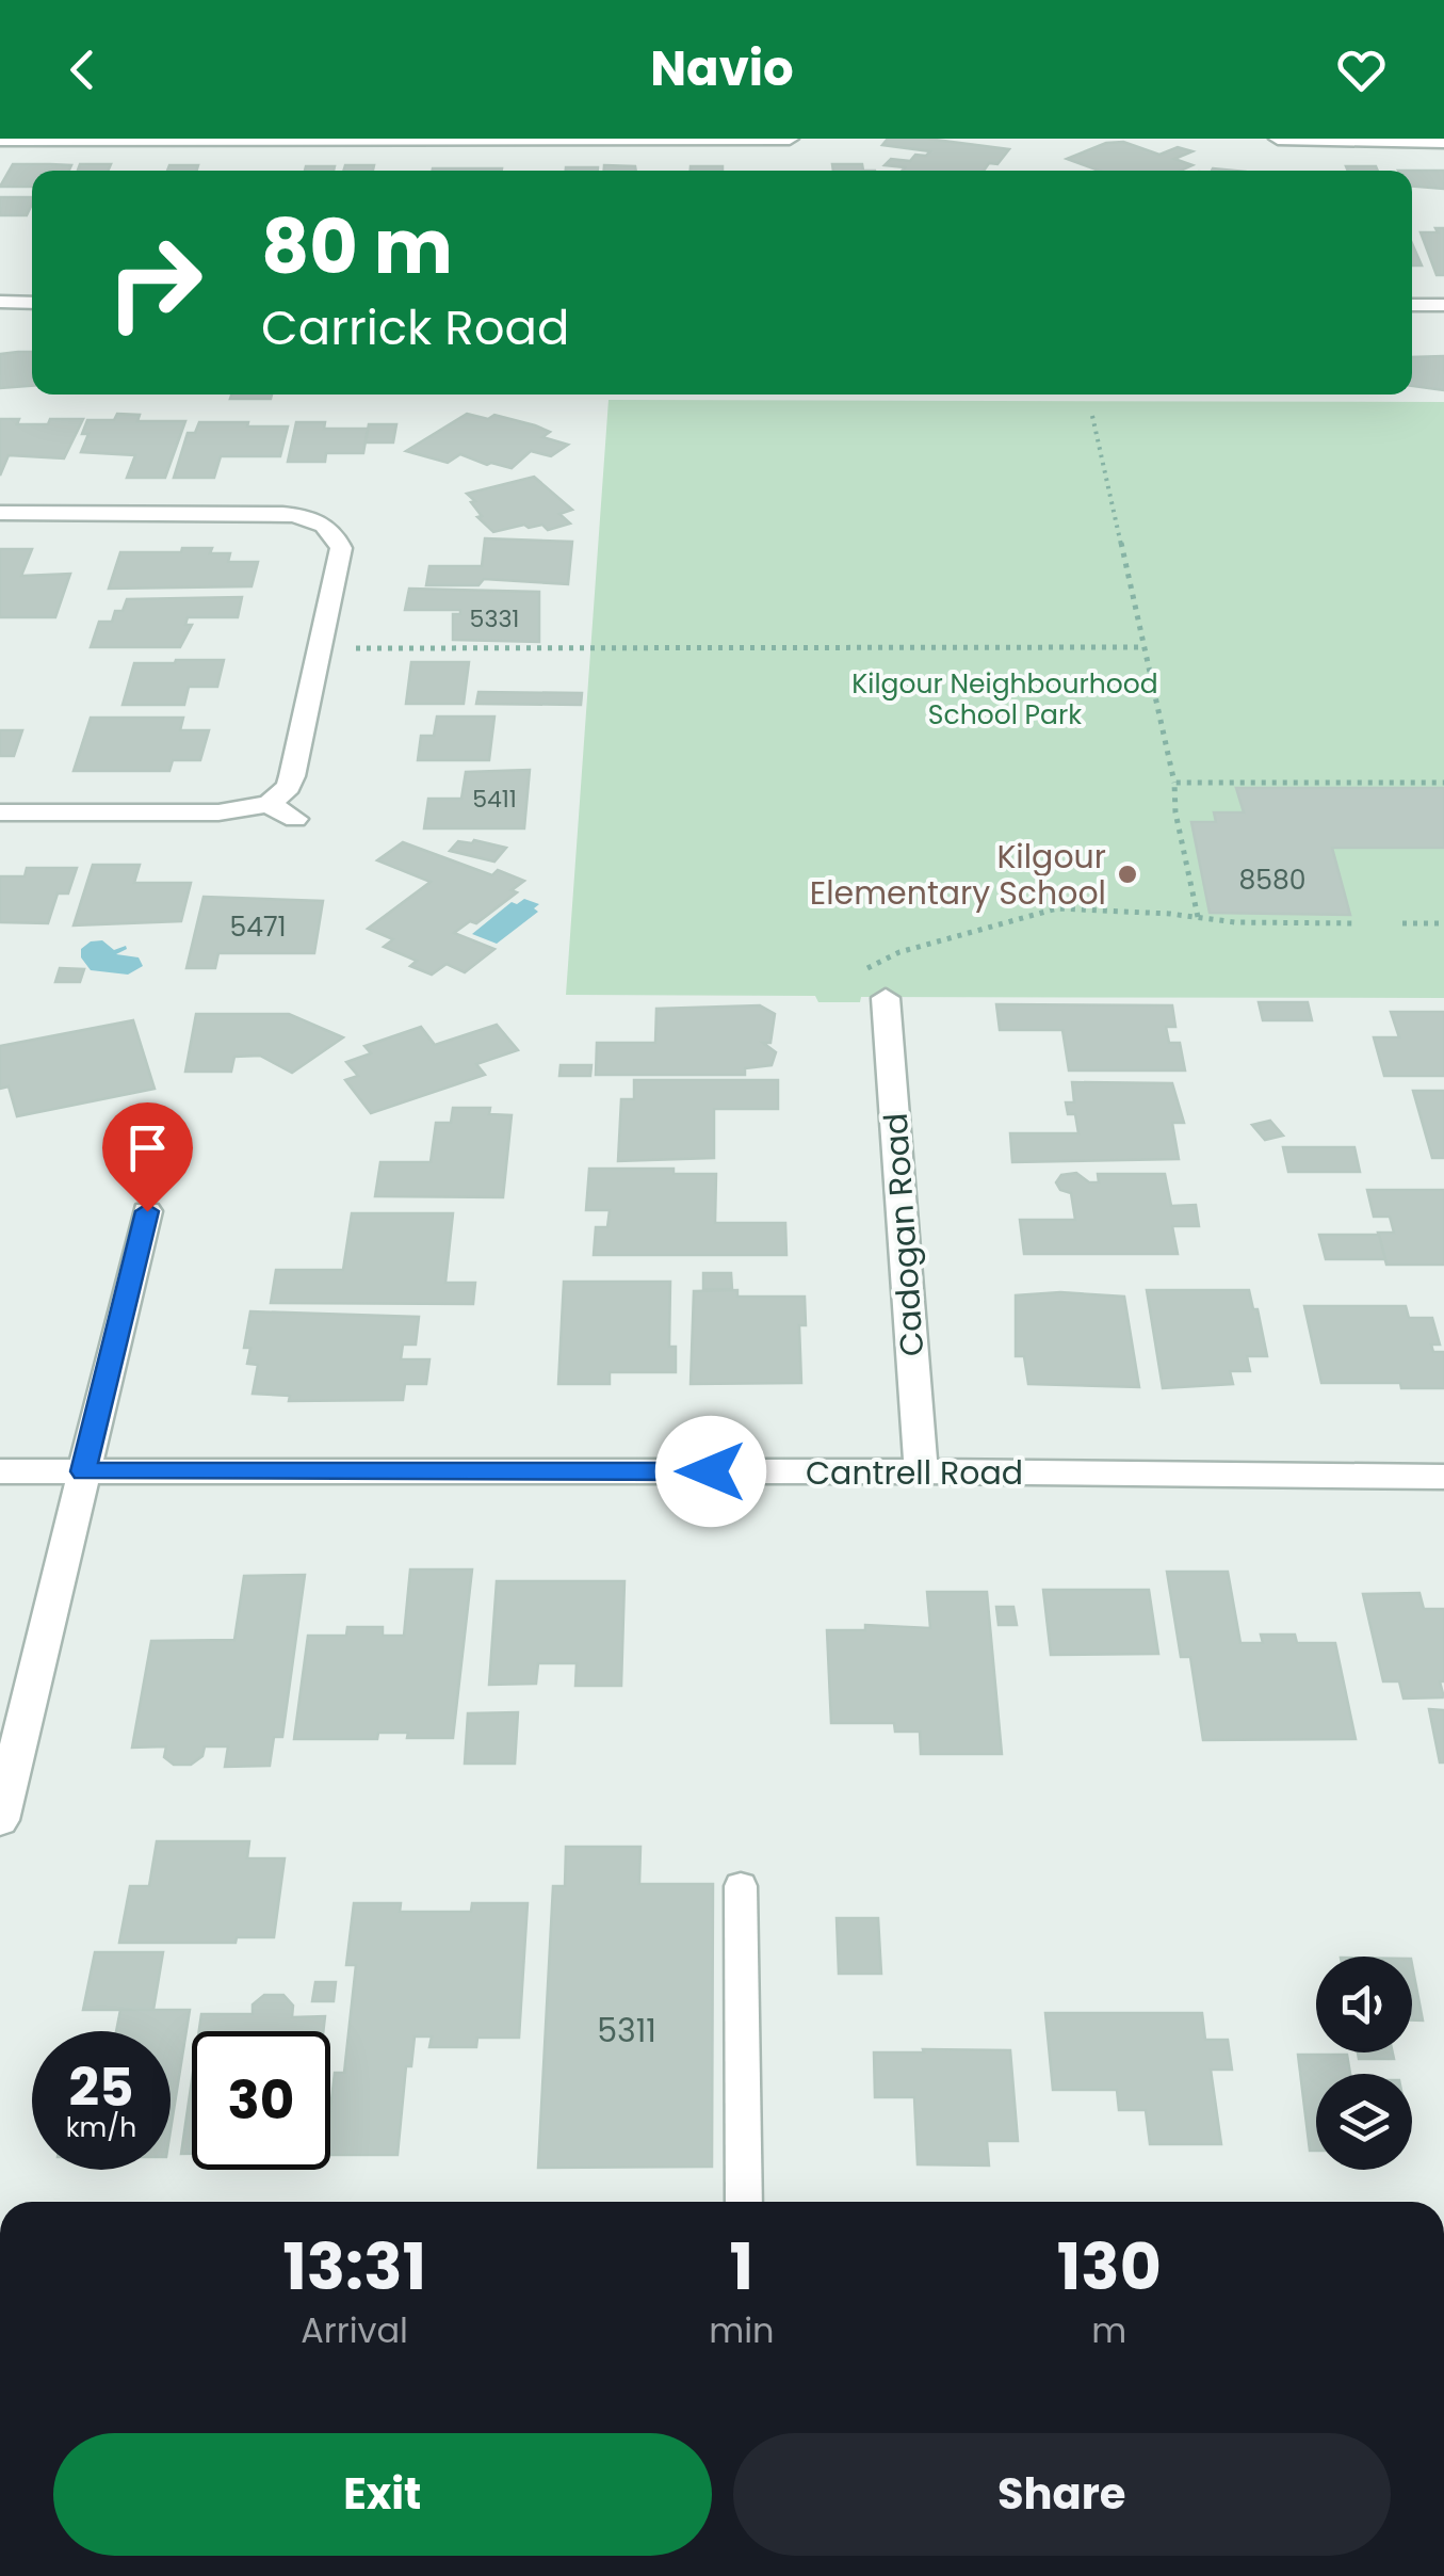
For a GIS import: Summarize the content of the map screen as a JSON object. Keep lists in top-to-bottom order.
{
  "streets": {
    "street": ["Cadogan Road", "Cantrell Road"]
  },
  "crossings": [
    ["Cadogan Road", "Cantrell Road"]
  ],
  "parks": ["Kilgour Neighbourhood School Park"],
  "places": ["Kilgour Elementary School"],
  "house_numbers": [
    "5331",
    "5411",
    "8580",
    "5471",
    "5311"
  ],
  "page": {
    "header": "Navio",
    "turn": ["80 m", "Carrick Road"],
    "speed": "25 km/h",
    "limit": "30",
    "eta": [
      "13:31",
      "Arrival",
      "1",
      "min",
      "130",
      "m"
    ],
    "buttons": ["Exit", "Share"]
  }
}
